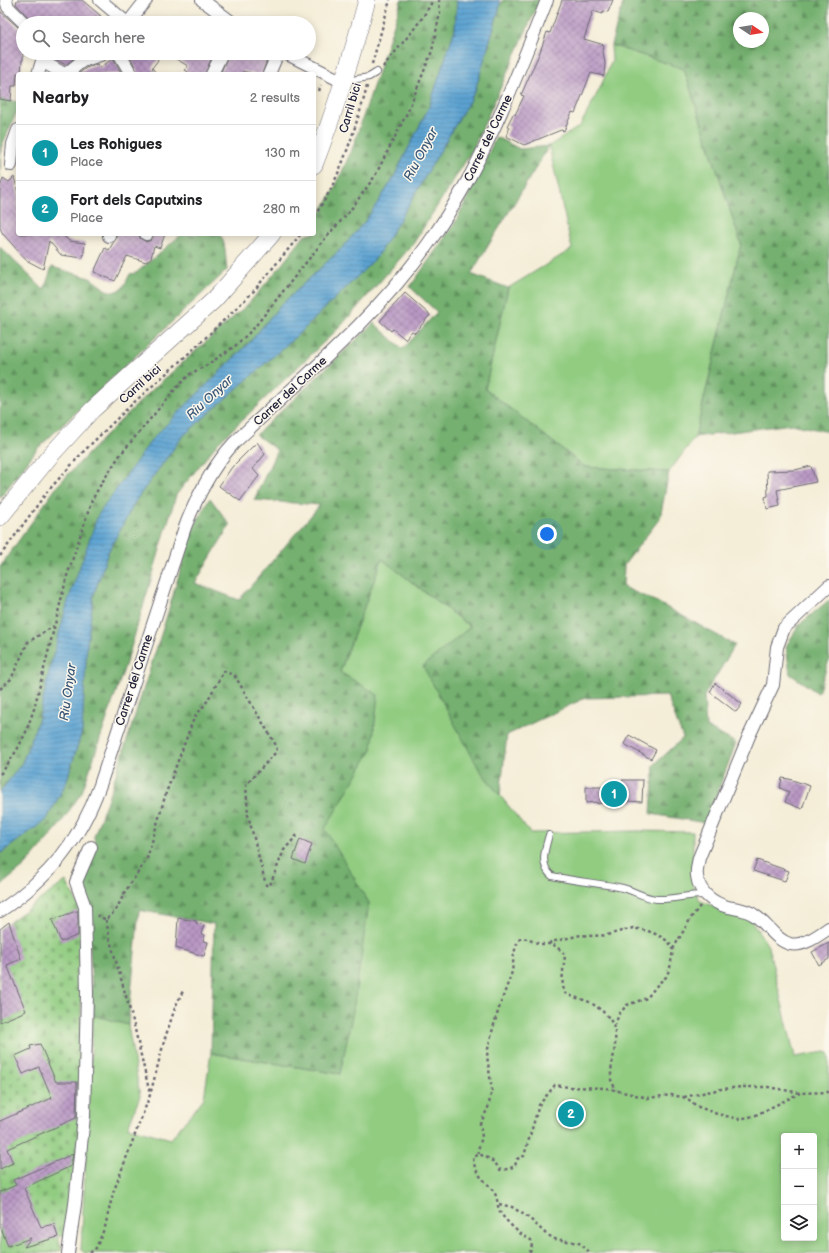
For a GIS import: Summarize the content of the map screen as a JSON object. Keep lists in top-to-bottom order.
{
  "streets": {
    "street": ["Carrer del Carme"],
    "path": ["Carril bici"]
  },
  "water": ["Riu Onyar"],
  "north": "right",
  "page": {
    "search": "Search here",
    "heading": ["Nearby", "2 results"],
    "list": [
      {
        "mark": "1",
        "name": "Les Rohigues",
        "note": "Place",
        "value": "130 m"
      },
      {
        "mark": "2",
        "name": "Fort dels Caputxins",
        "note": "Place",
        "value": "280 m"
      }
    ],
    "pins": ["1", "2"],
    "map_buttons": ["+", "−"]
  }
}
